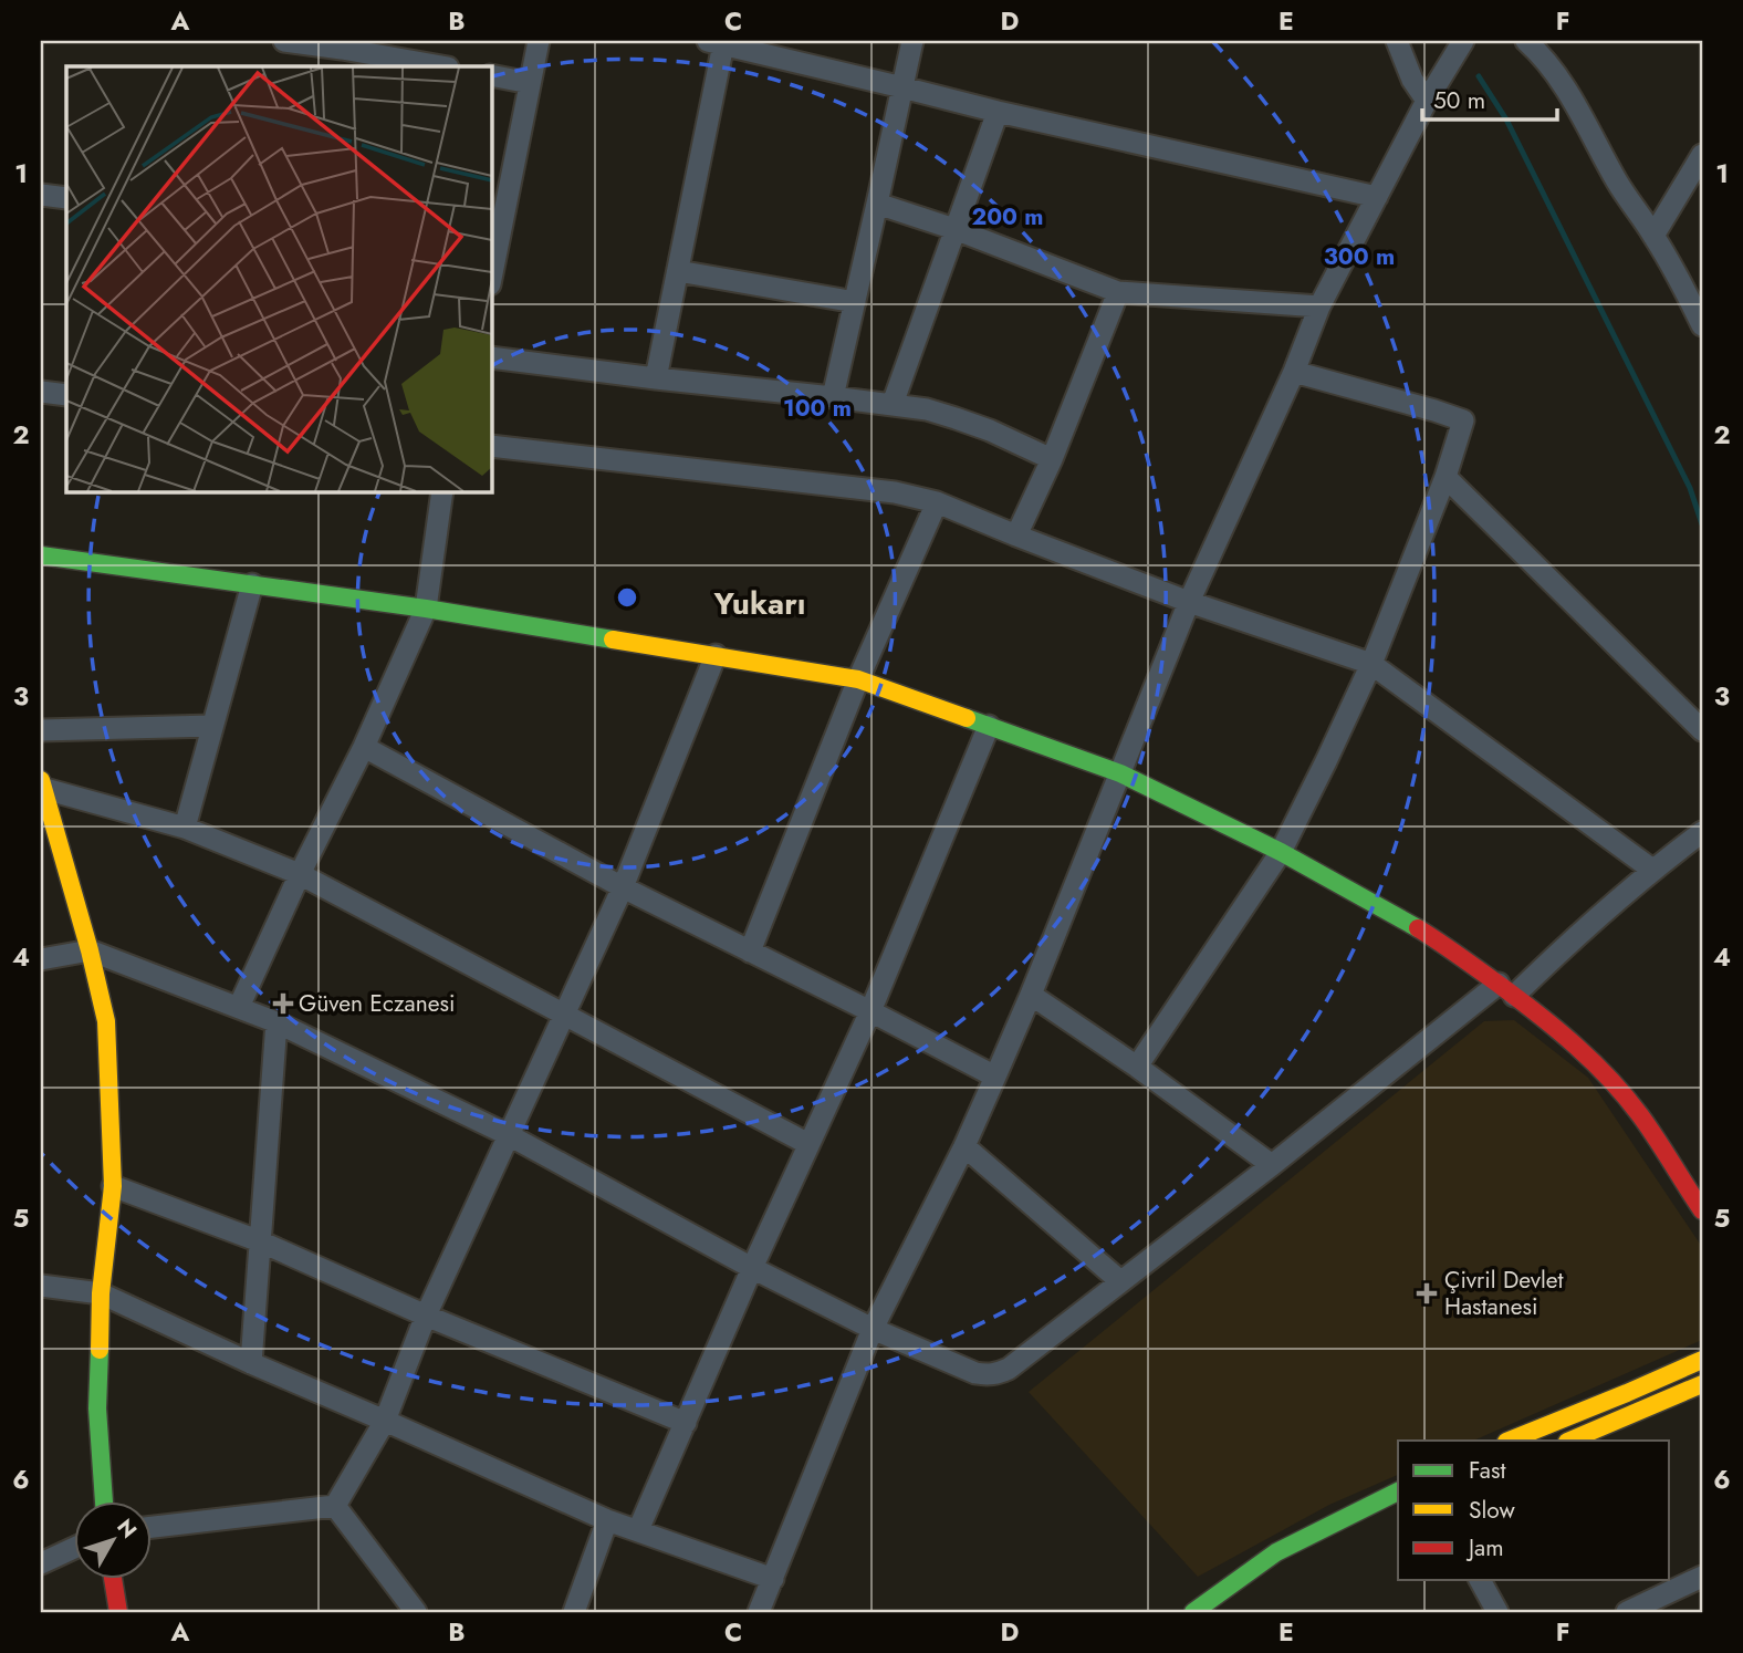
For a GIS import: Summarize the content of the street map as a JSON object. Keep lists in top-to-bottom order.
{
  "districts": ["Yukarı"],
  "places": {
    "health": ["Güven Eczanesi", "Çivril Devlet Hastanesi"]
  },
  "legend": ["Fast", "Slow", "Jam"],
  "scale_bar": "50 m",
  "north": "top right",
  "grid": {
    "columns": [
      "A",
      "B",
      "C",
      "D",
      "E",
      "F"
    ],
    "rows": [
      "1",
      "2",
      "3",
      "4",
      "5",
      "6"
    ]
  },
  "rings": ["200 m", "300 m", "100 m"]
}
